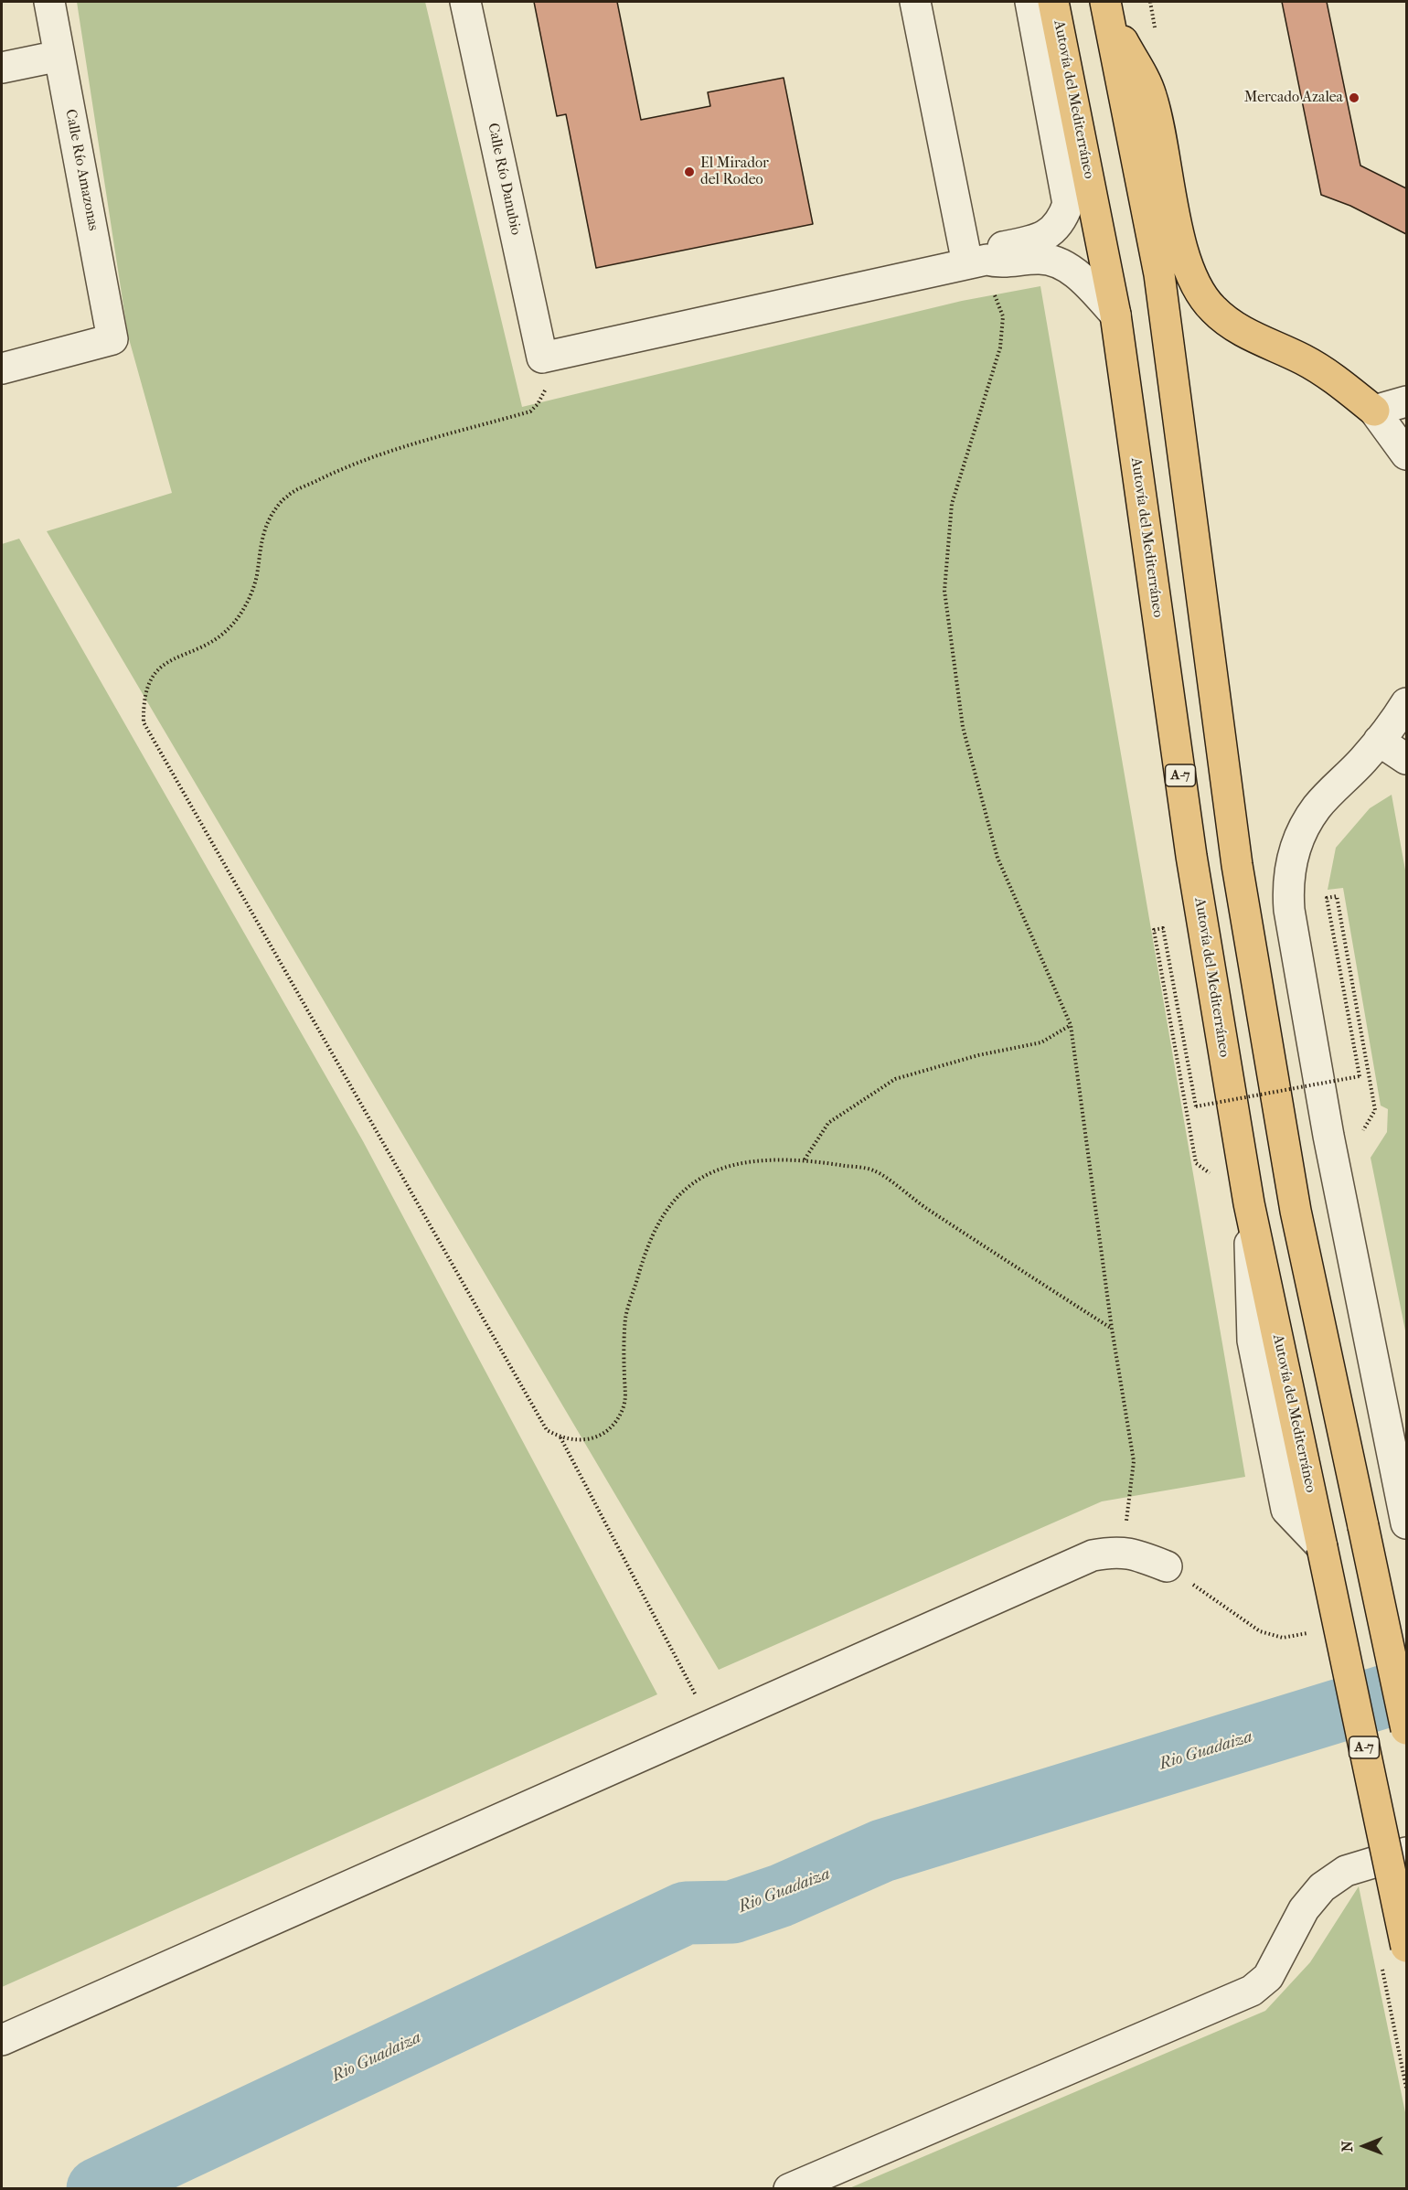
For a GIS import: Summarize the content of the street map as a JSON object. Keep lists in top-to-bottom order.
{
  "streets": {
    "highway": ["Autovía del Mediterráneo", "A-7"],
    "street": ["Calle Río Amazonas", "Calle Río Danubio"]
  },
  "water": ["Rio Guadaiza"],
  "places": ["Mercado Azalea", "El Mirador del Rodeo"],
  "north": "left"
}
